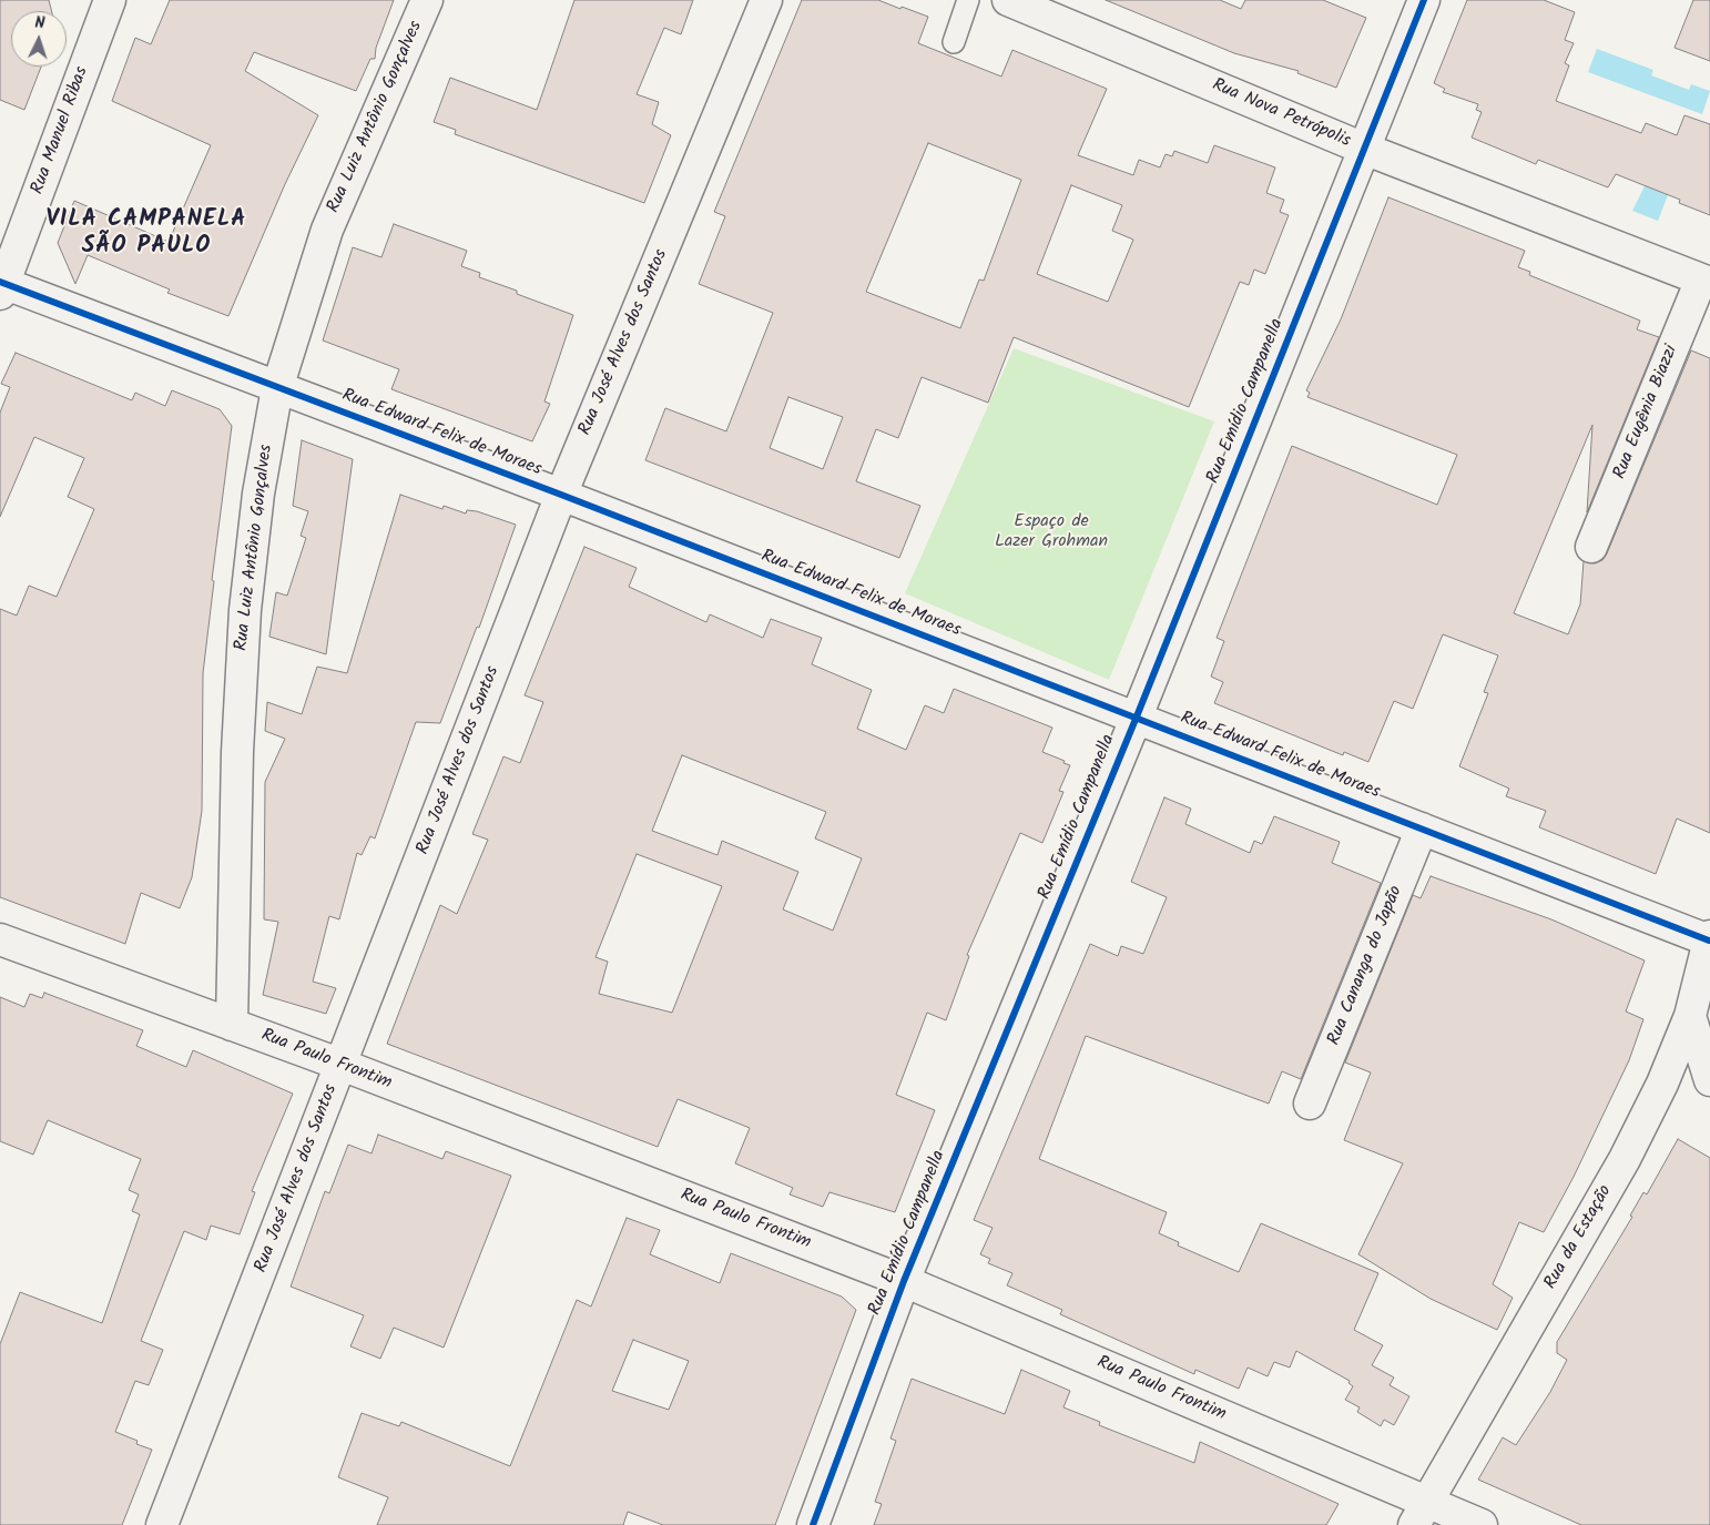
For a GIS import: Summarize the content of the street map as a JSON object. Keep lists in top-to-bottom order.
{
  "streets": {
    "street": [
      "Rua Nova Petrópolis",
      "Rua Luiz Antônio Gonçalves",
      "Rua Manuel Ribas",
      "Rua José Alves dos Santos",
      "Rua Emídio Campanella",
      "Rua Eugênia Biazzi",
      "Rua Edward Felix de Moraes",
      "Rua Cananga do Japão",
      "Rua Paulo Frontim",
      "Rua da Estação"
    ]
  },
  "crossings": [
    ["Rua Nova Petrópolis", "Rua Emídio Campanella"],
    ["Rua Nova Petrópolis", "Rua Eugênia Biazzi"],
    ["Rua Luiz Antônio Gonçalves", "Rua Edward Felix de Moraes"],
    ["Rua Luiz Antônio Gonçalves", "Rua Paulo Frontim"],
    ["Rua Manuel Ribas", "Rua Edward Felix de Moraes"],
    ["Rua José Alves dos Santos", "Rua Edward Felix de Moraes"],
    ["Rua José Alves dos Santos", "Rua Paulo Frontim"],
    ["Rua Emídio Campanella", "Rua Edward Felix de Moraes"],
    ["Rua Emídio Campanella", "Rua Paulo Frontim"],
    ["Rua Edward Felix de Moraes", "Rua Cananga do Japão"],
    ["Rua Edward Felix de Moraes", "Rua da Estação"],
    ["Rua Paulo Frontim", "Rua da Estação"]
  ],
  "districts": ["VILA CAMPANELA SÃO PAULO"],
  "parks": ["Espaço de Lazer Grohman"],
  "north": "top"
}
